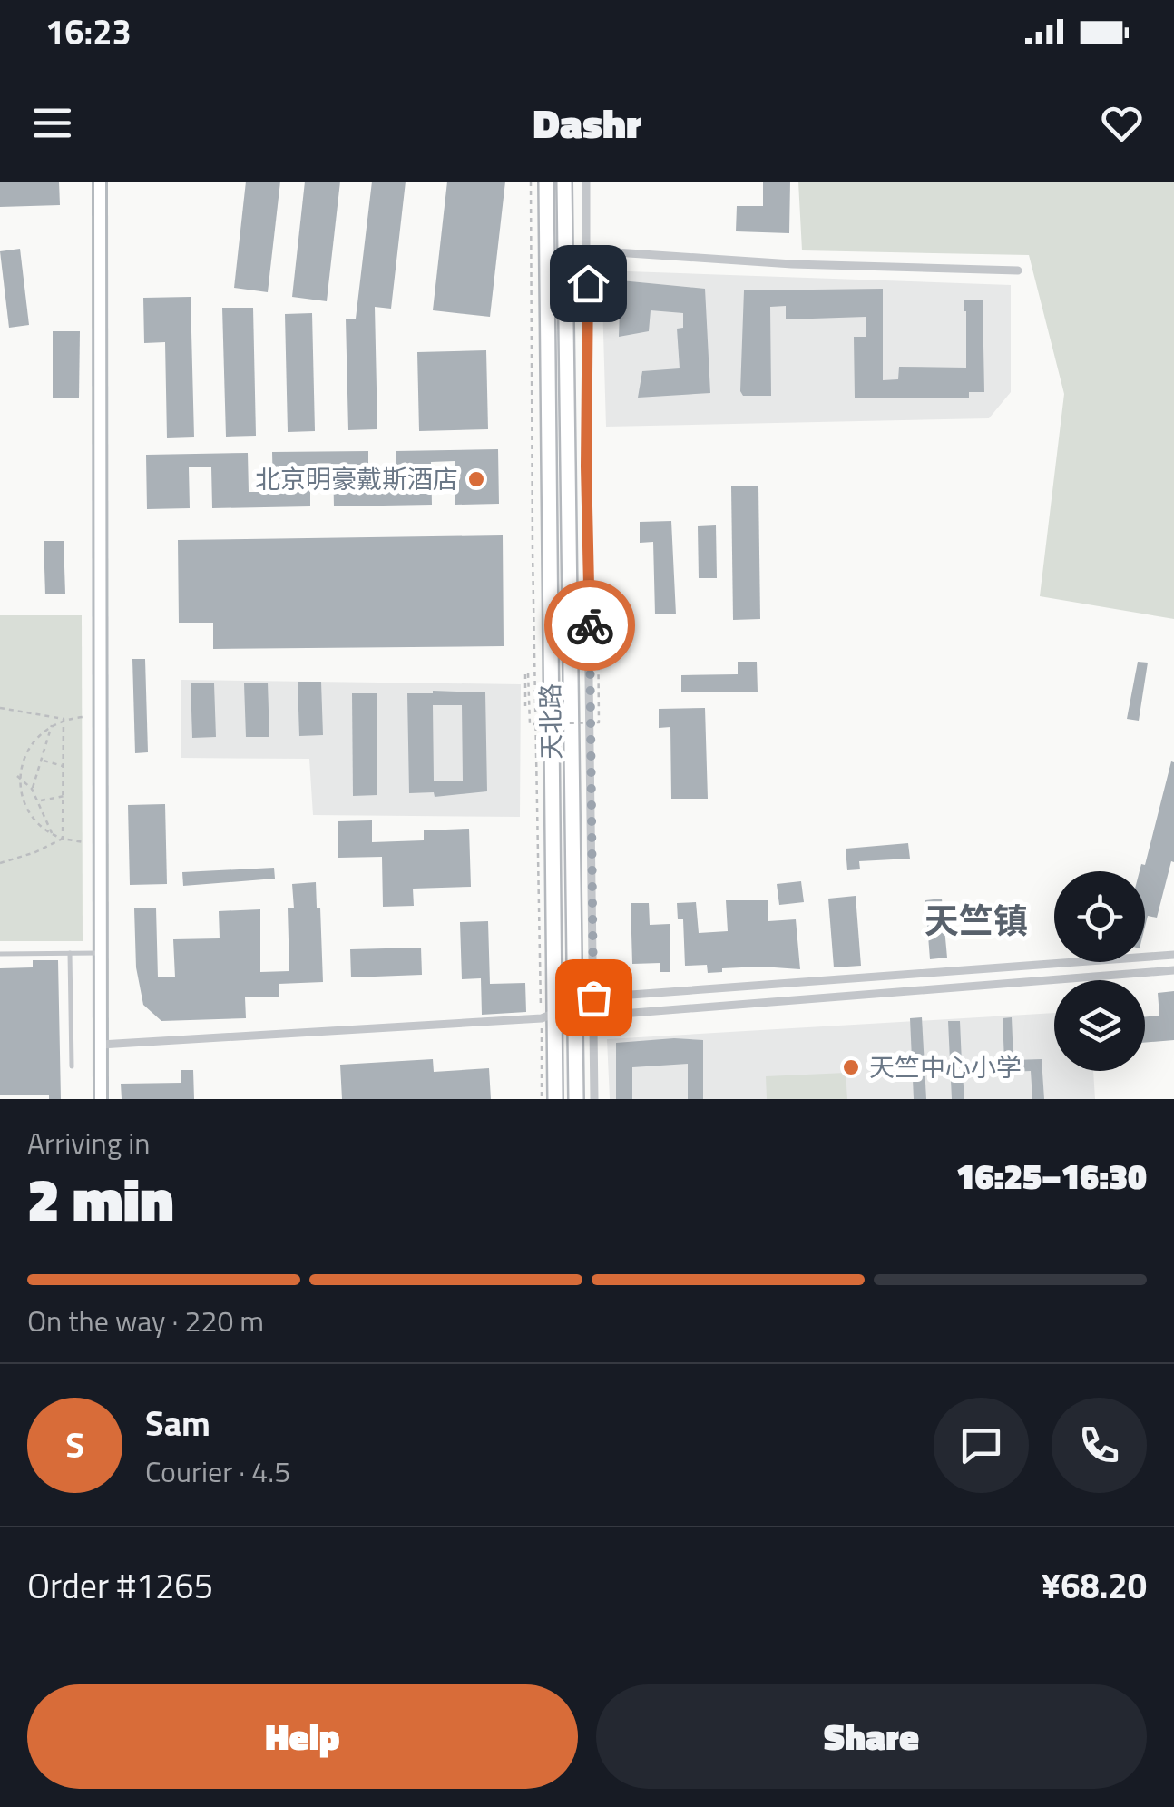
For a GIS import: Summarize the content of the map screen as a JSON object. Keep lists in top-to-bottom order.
{
  "streets": {
    "main road": ["天北路"]
  },
  "districts": ["天竺镇"],
  "places": ["北京明豪戴斯酒店", "天竺中心小学"],
  "page": {
    "status": "16:23",
    "header": "Dashr",
    "heading": ["2 min", "Arriving in", "16:25–16:30"],
    "panel": [
      "Sam",
      "Courier · 4.5",
      "Order #1265",
      "¥68.20"
    ],
    "bar": "On the way · 220 m",
    "round": "S",
    "buttons": ["Help", "Share"]
  }
}
